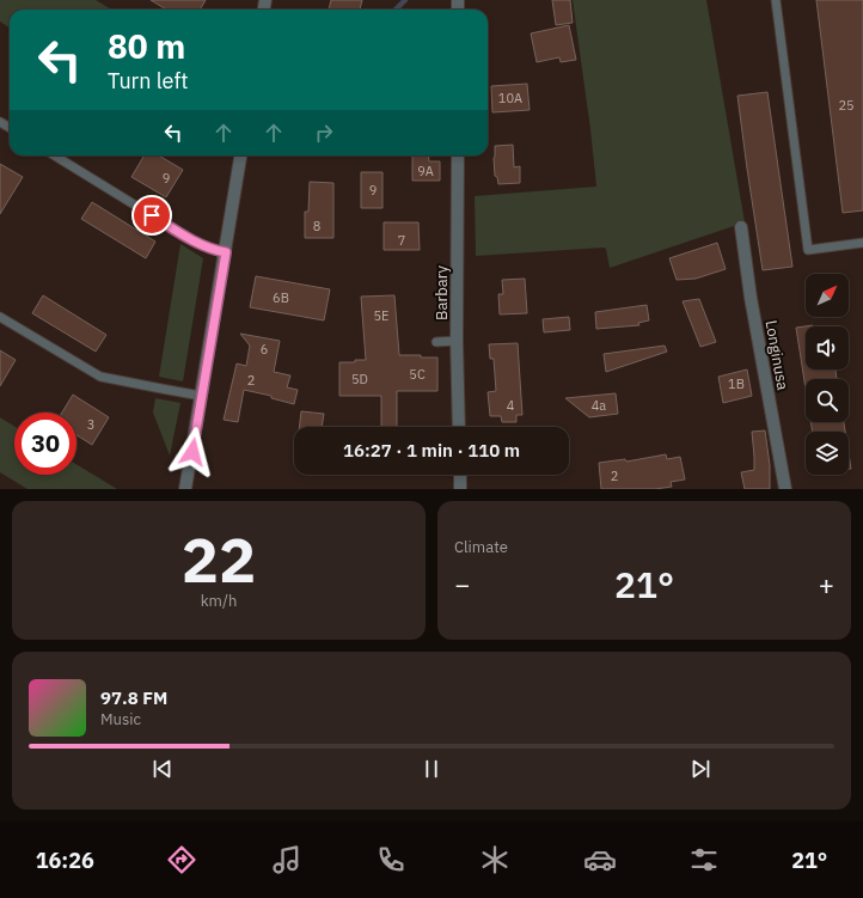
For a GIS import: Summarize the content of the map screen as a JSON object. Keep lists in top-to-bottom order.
{
  "streets": {
    "street": ["Barbary", "Longinusa"]
  },
  "house_numbers": [
    "10A",
    "25",
    "9A",
    "9",
    "9",
    "8",
    "7",
    "6B",
    "5E",
    "6",
    "5C",
    "5D",
    "2",
    "1B",
    "4",
    "4a",
    "3",
    "2"
  ],
  "north": "top right",
  "page": {
    "turn": ["80 m", "Turn left"],
    "limit": "30",
    "trip": "16:27 · 1 min · 110 m",
    "tile": [
      ["22", "km/h"],
      "Climate"
    ],
    "heat": ["−", "21°", "+"],
    "song": ["97.8 FM", "Music"],
    "tabs": ["16:26", "21°"]
  }
}
